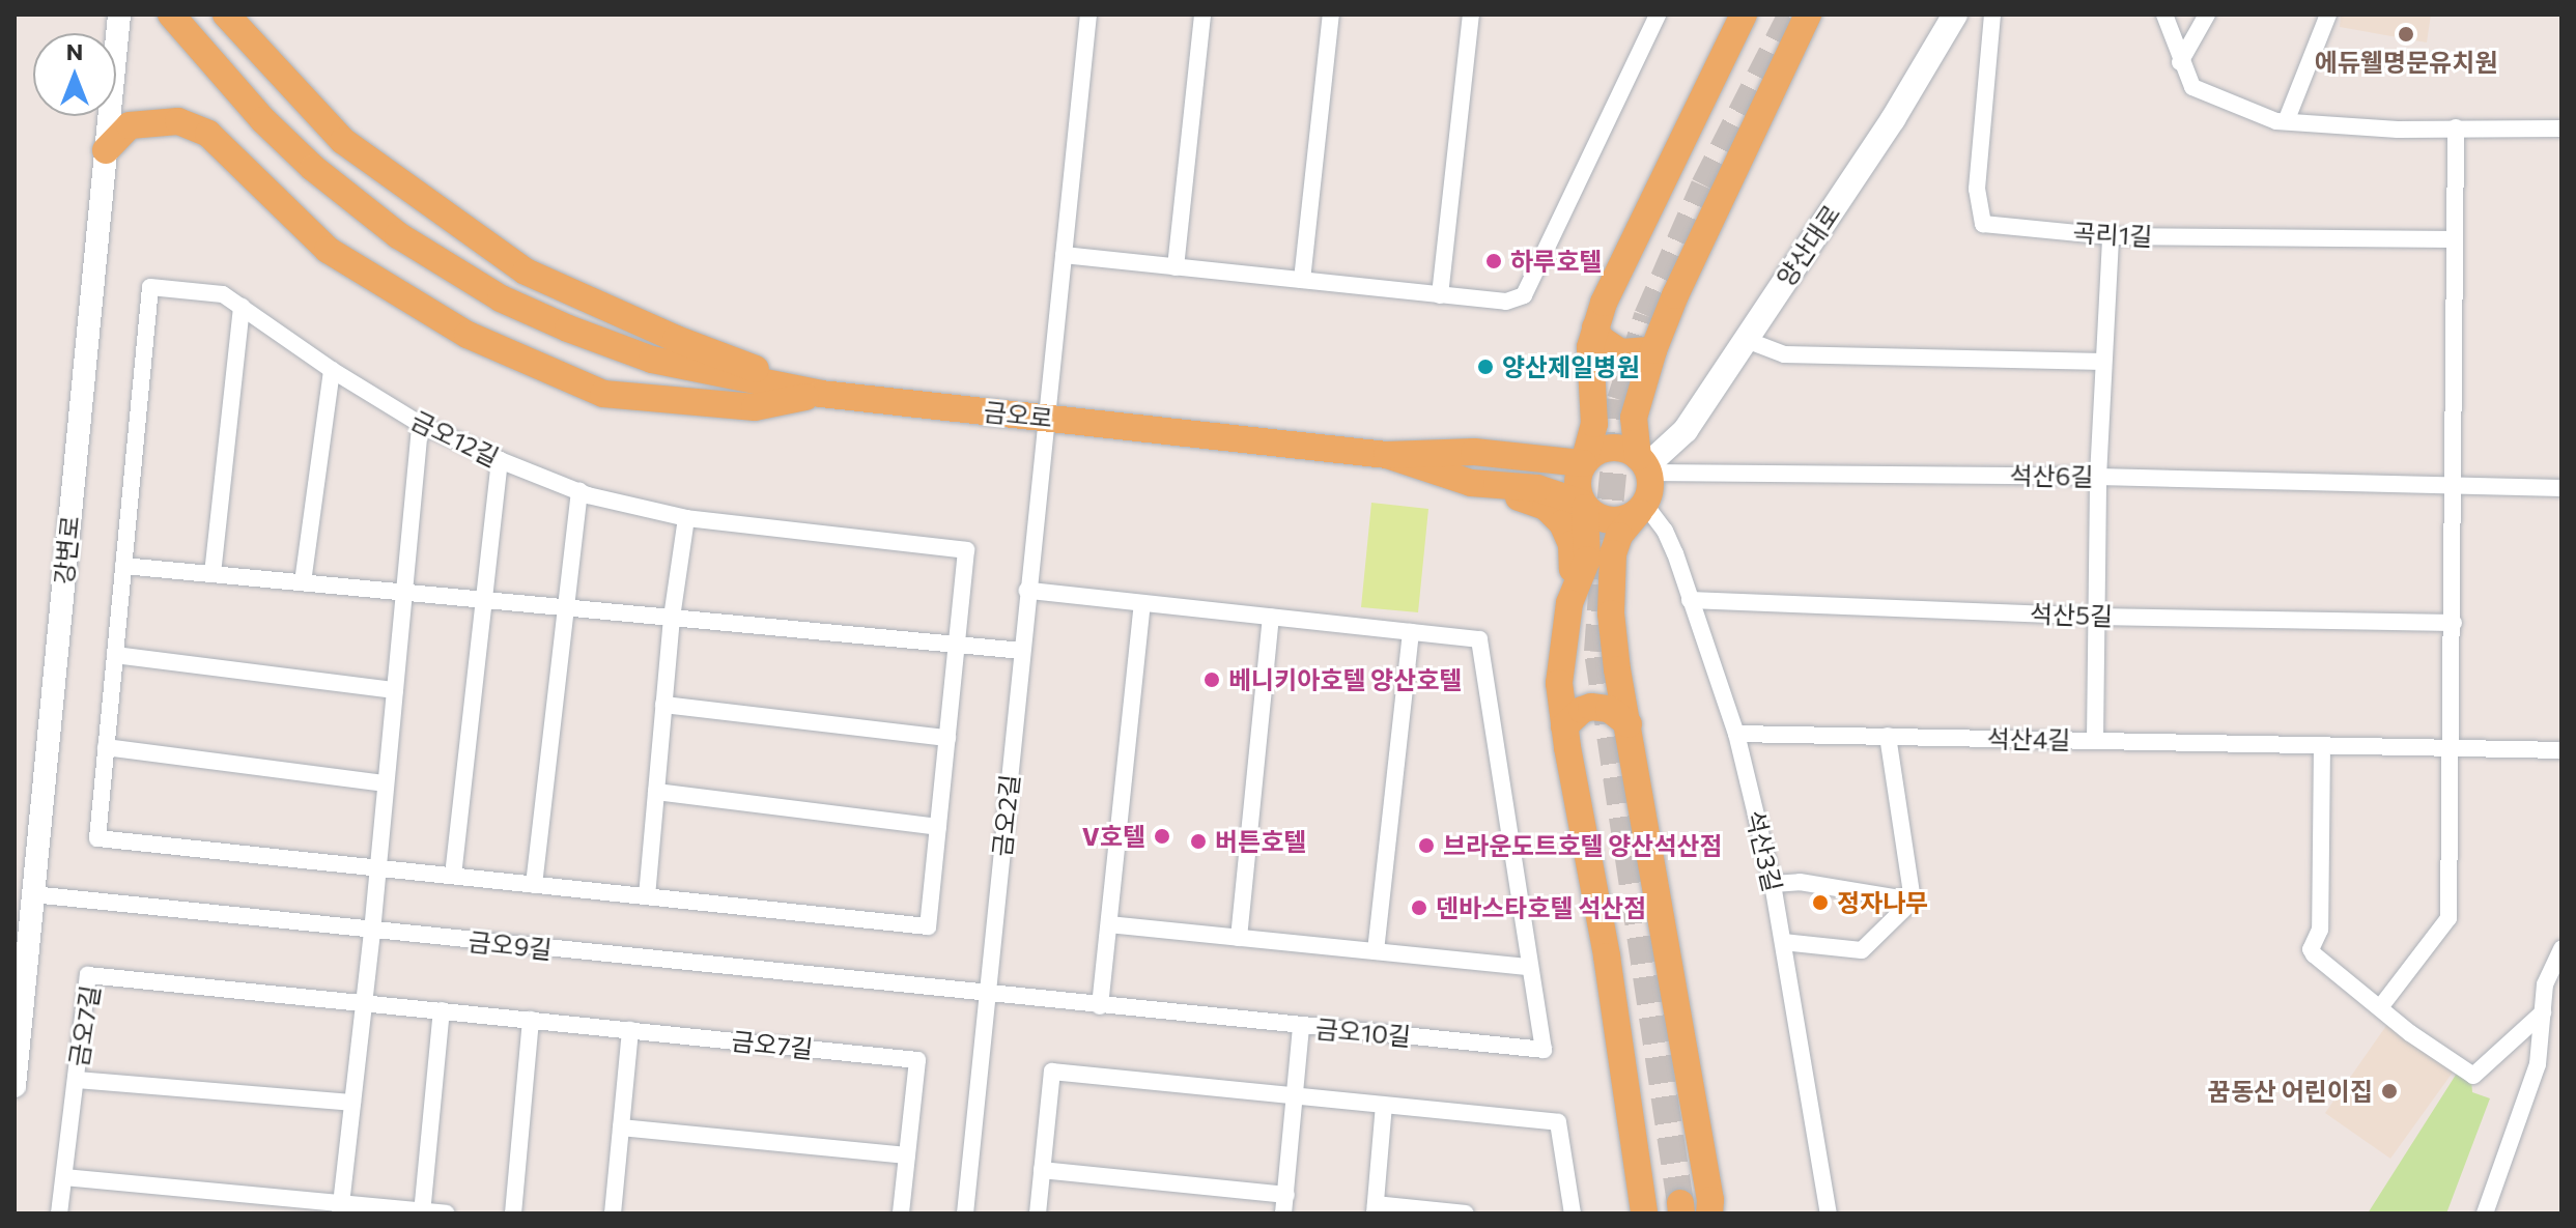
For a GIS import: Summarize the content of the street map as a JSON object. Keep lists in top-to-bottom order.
{
  "streets": {
    "main road": ["양산대로", "금오로"],
    "street": [
      "곡리1길",
      "금오12길",
      "석산6길",
      "강변로",
      "석산5길",
      "석산4길",
      "금오2길",
      "석산3길",
      "금오9길",
      "금오7길",
      "금오10길"
    ]
  },
  "crossings": [
    ["양산대로", "금오로"],
    ["양산대로", "석산6길"],
    ["양산대로", "석산3길"],
    ["금오로", "석산6길"],
    ["금오로", "금오2길"],
    ["금오로", "석산3길"],
    ["석산6길", "석산3길"],
    ["강변로", "금오9길"],
    ["석산5길", "석산3길"],
    ["석산4길", "석산3길"],
    ["금오2길", "금오9길"],
    ["금오2길", "금오10길"],
    ["금오9길", "금오10길"]
  ],
  "places": [
    "에듀웰명문유치원",
    "하루호텔",
    "양산제일병원",
    "베니키아호텔 양산호텔",
    "V호텔",
    "버튼호텔",
    "브라운도트호텔 양산석산점",
    "정자나무",
    "덴바스타호텔 석산점",
    "꿈동산 어린이집"
  ],
  "north": "top"
}
